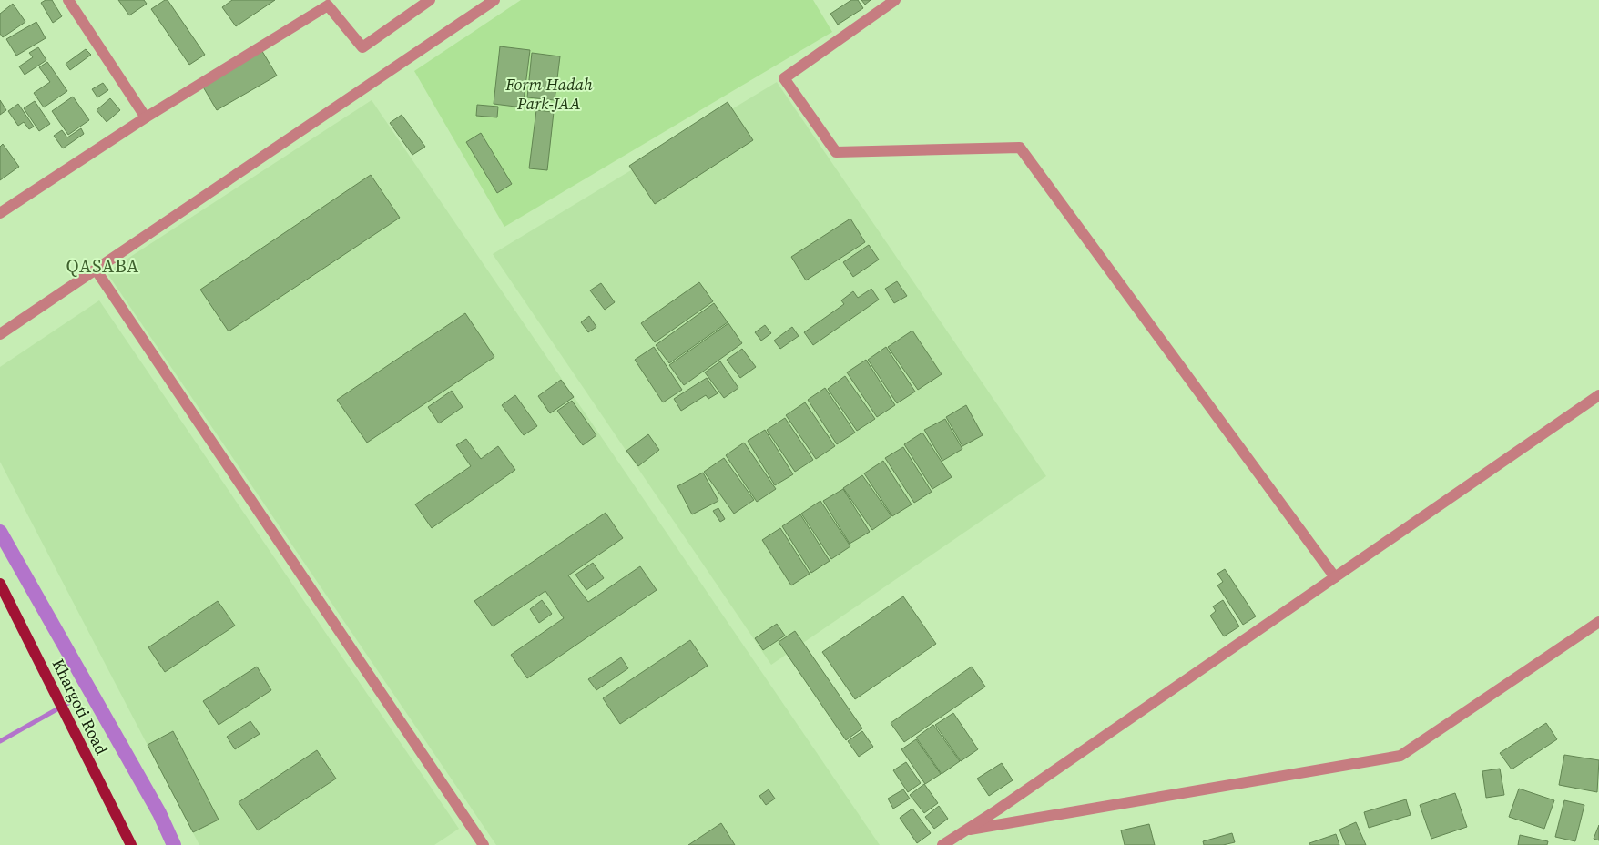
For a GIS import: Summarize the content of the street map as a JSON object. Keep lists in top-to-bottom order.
{
  "streets": {
    "main road": ["Khargoti Road"]
  },
  "districts": ["QASABA"],
  "parks": ["Form Hadah Park-JAA"]
}
